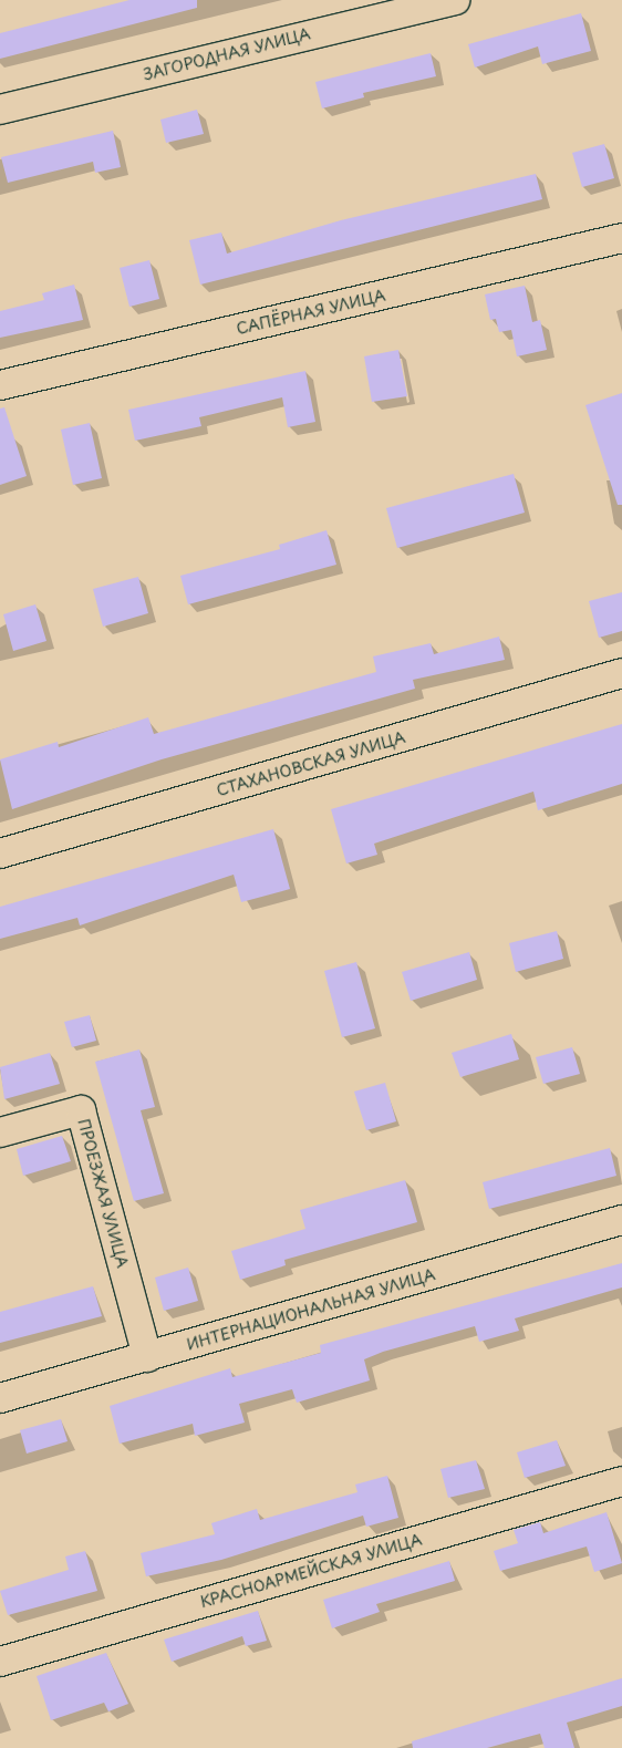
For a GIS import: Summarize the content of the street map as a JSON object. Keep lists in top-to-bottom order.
{
  "streets": {
    "street": [
      "ЗАГОРОДНАЯ УЛИЦА",
      "САПЁРНАЯ УЛИЦА",
      "СТАХАНОВСКАЯ УЛИЦА",
      "ПРОЕЗЖАЯ УЛИЦА",
      "ИНТЕРНАЦИОНАЛЬНАЯ УЛИЦА",
      "КРАСНОАРМЕЙСКАЯ УЛИЦА"
    ]
  },
  "crossings": [
    ["ПРОЕЗЖАЯ УЛИЦА", "ИНТЕРНАЦИОНАЛЬНАЯ УЛИЦА"]
  ]
}
